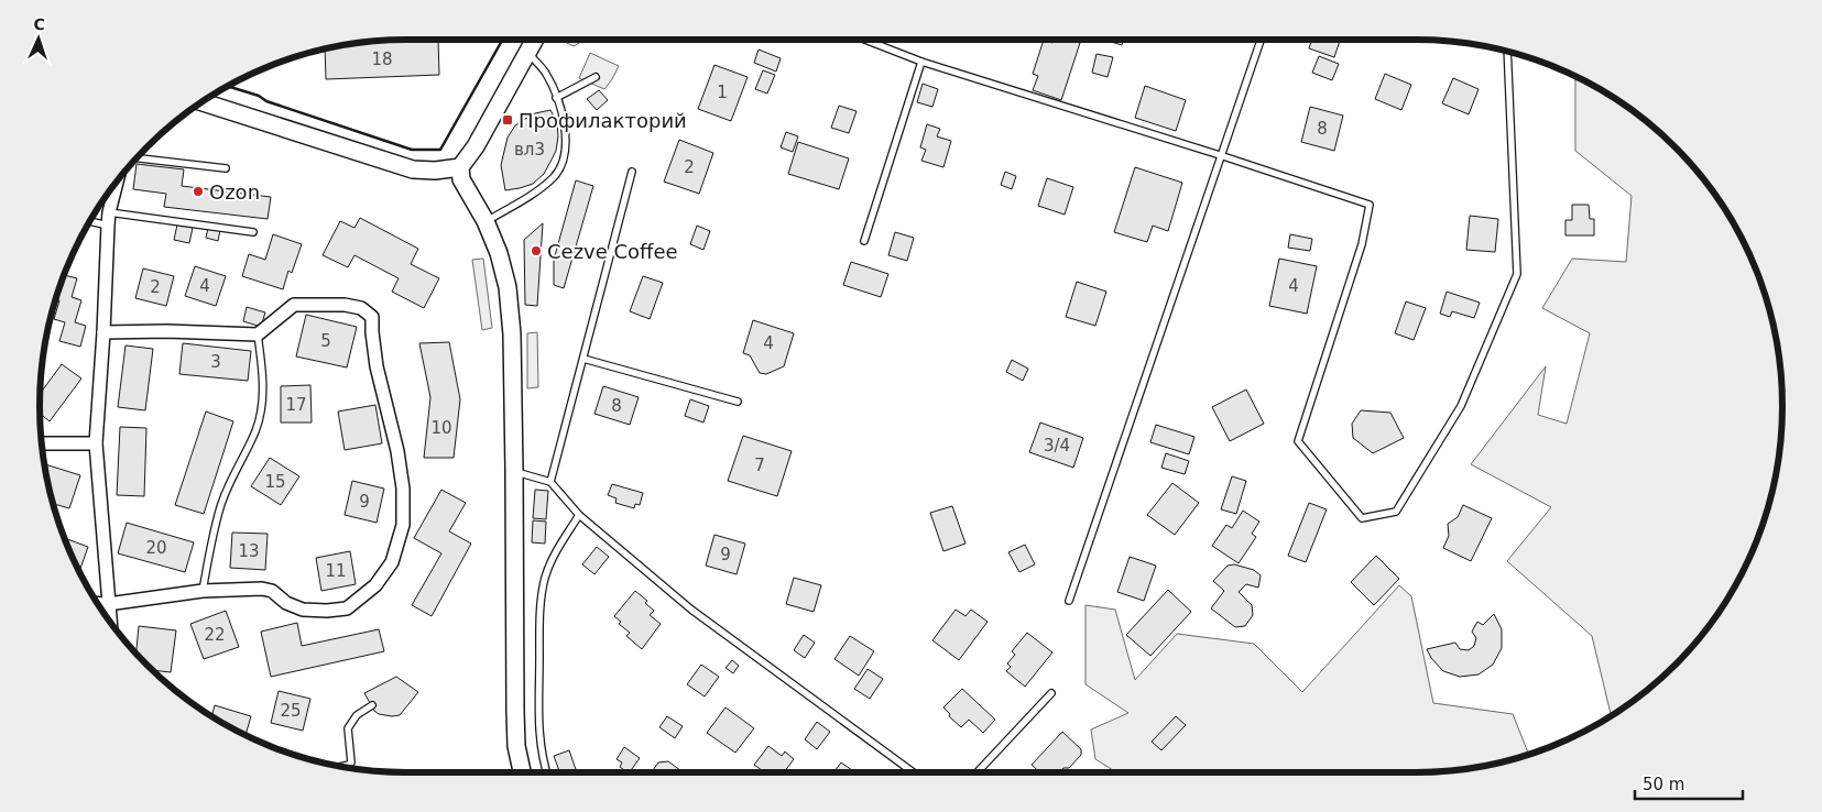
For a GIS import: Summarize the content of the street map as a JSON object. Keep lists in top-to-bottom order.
{
  "places": {
    "transit": ["Профилакторий"],
    "other": ["Ozon", "Cezve Coffee"]
  },
  "house_numbers": [
    "18",
    "1",
    "8",
    "вл3",
    "2",
    "4",
    "4",
    "2",
    "5",
    "4",
    "3",
    "17",
    "8",
    "10",
    "3/4",
    "7",
    "15",
    "9",
    "20",
    "13",
    "9",
    "11",
    "22",
    "25"
  ],
  "scale_bar": "50 m",
  "north": "top"
}
